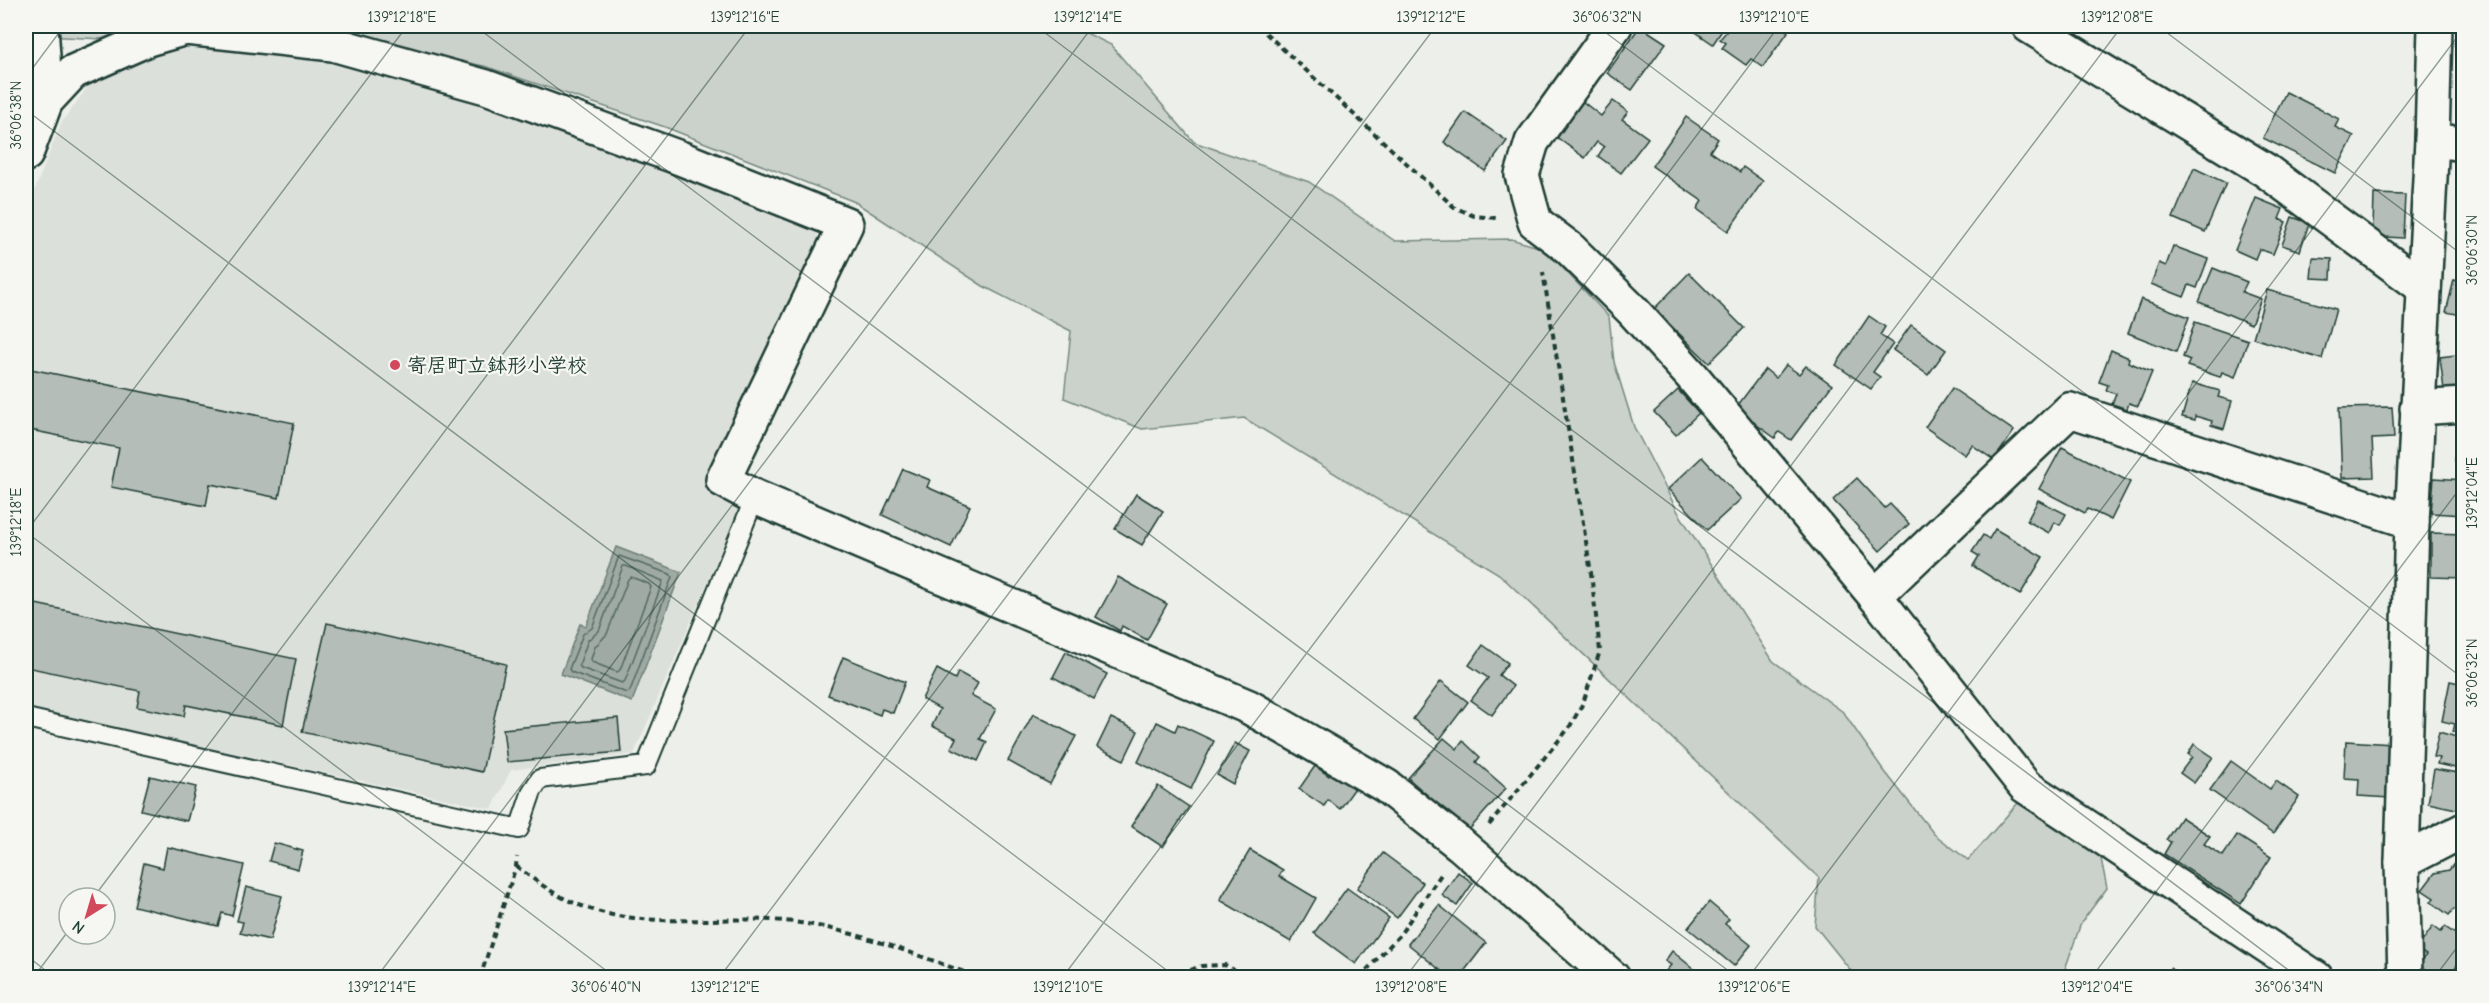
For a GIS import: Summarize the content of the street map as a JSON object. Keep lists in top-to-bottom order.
{
  "places": ["寄居町立鉢形小学校"],
  "north": "bottom left",
  "coordinates": [
    "139°12'18\"E",
    "139°12'16\"E",
    "139°12'14\"E",
    "139°12'12\"E",
    "36°06'32\"N",
    "139°12'10\"E",
    "139°12'08\"E",
    "36°06'38\"N",
    "36°06'30\"N",
    "139°12'04\"E",
    "36°06'40\"N",
    "139°12'06\"E",
    "36°06'34\"N"
  ]
}
